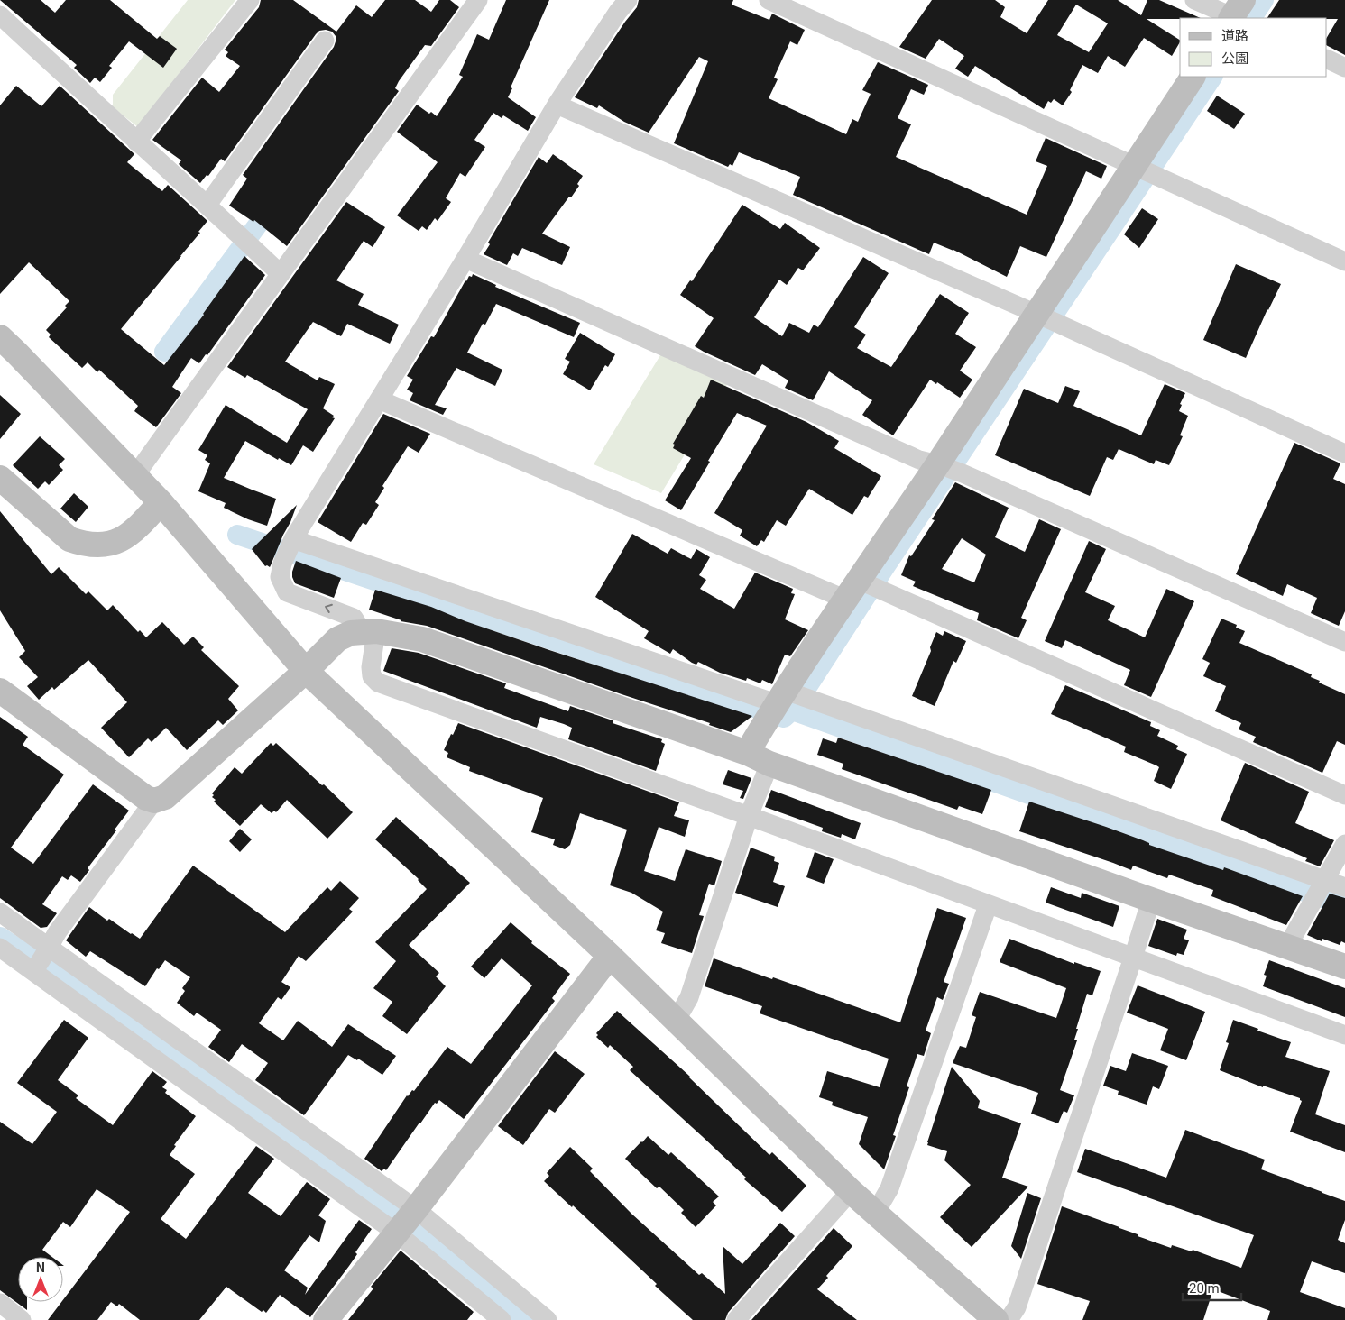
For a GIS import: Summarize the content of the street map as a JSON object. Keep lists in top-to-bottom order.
{
  "legend": ["道路", "公園"],
  "scale_bar": "20 m",
  "north": "top"
}
